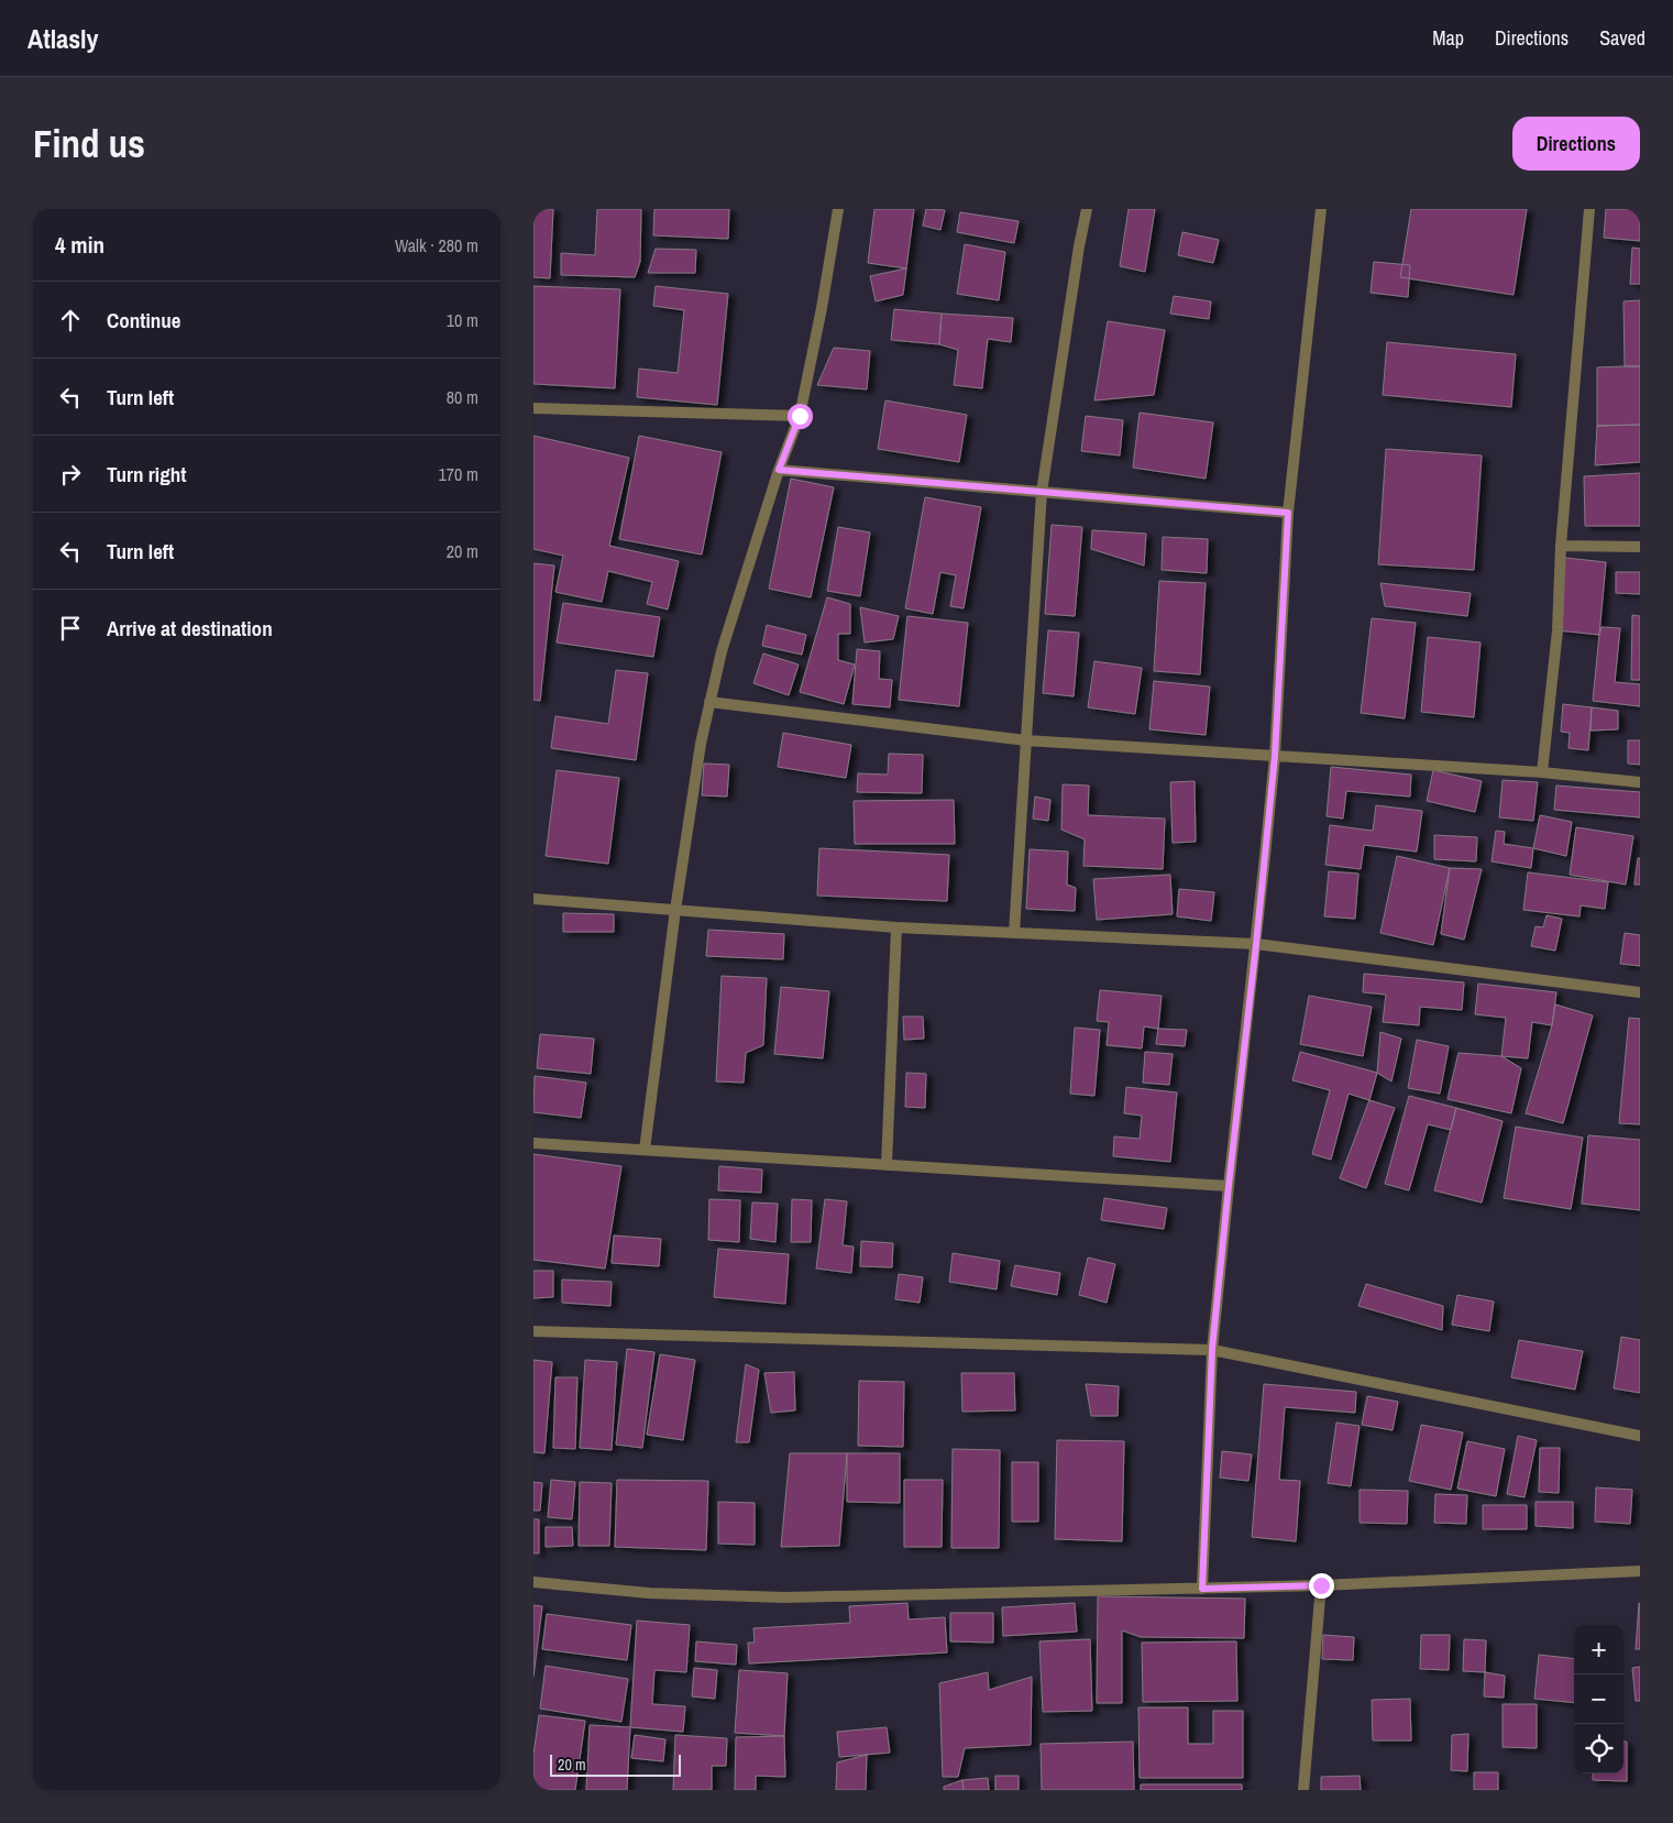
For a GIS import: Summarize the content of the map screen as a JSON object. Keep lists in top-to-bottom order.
{
  "scale_bar": "20 m",
  "page": {
    "header": "Atlasly",
    "nav": ["Map", "Directions", "Saved"],
    "buttons": "Directions",
    "title": "Find us",
    "heading": ["4 min", "Walk · 280 m"],
    "list": [
      ["Continue", "10 m"],
      ["Turn left", "80 m"],
      ["Turn right", "170 m"],
      ["Turn left", "20 m"],
      "Arrive at destination"
    ],
    "map_buttons": ["+", "−"],
    "scale": "20 m"
  }
}
